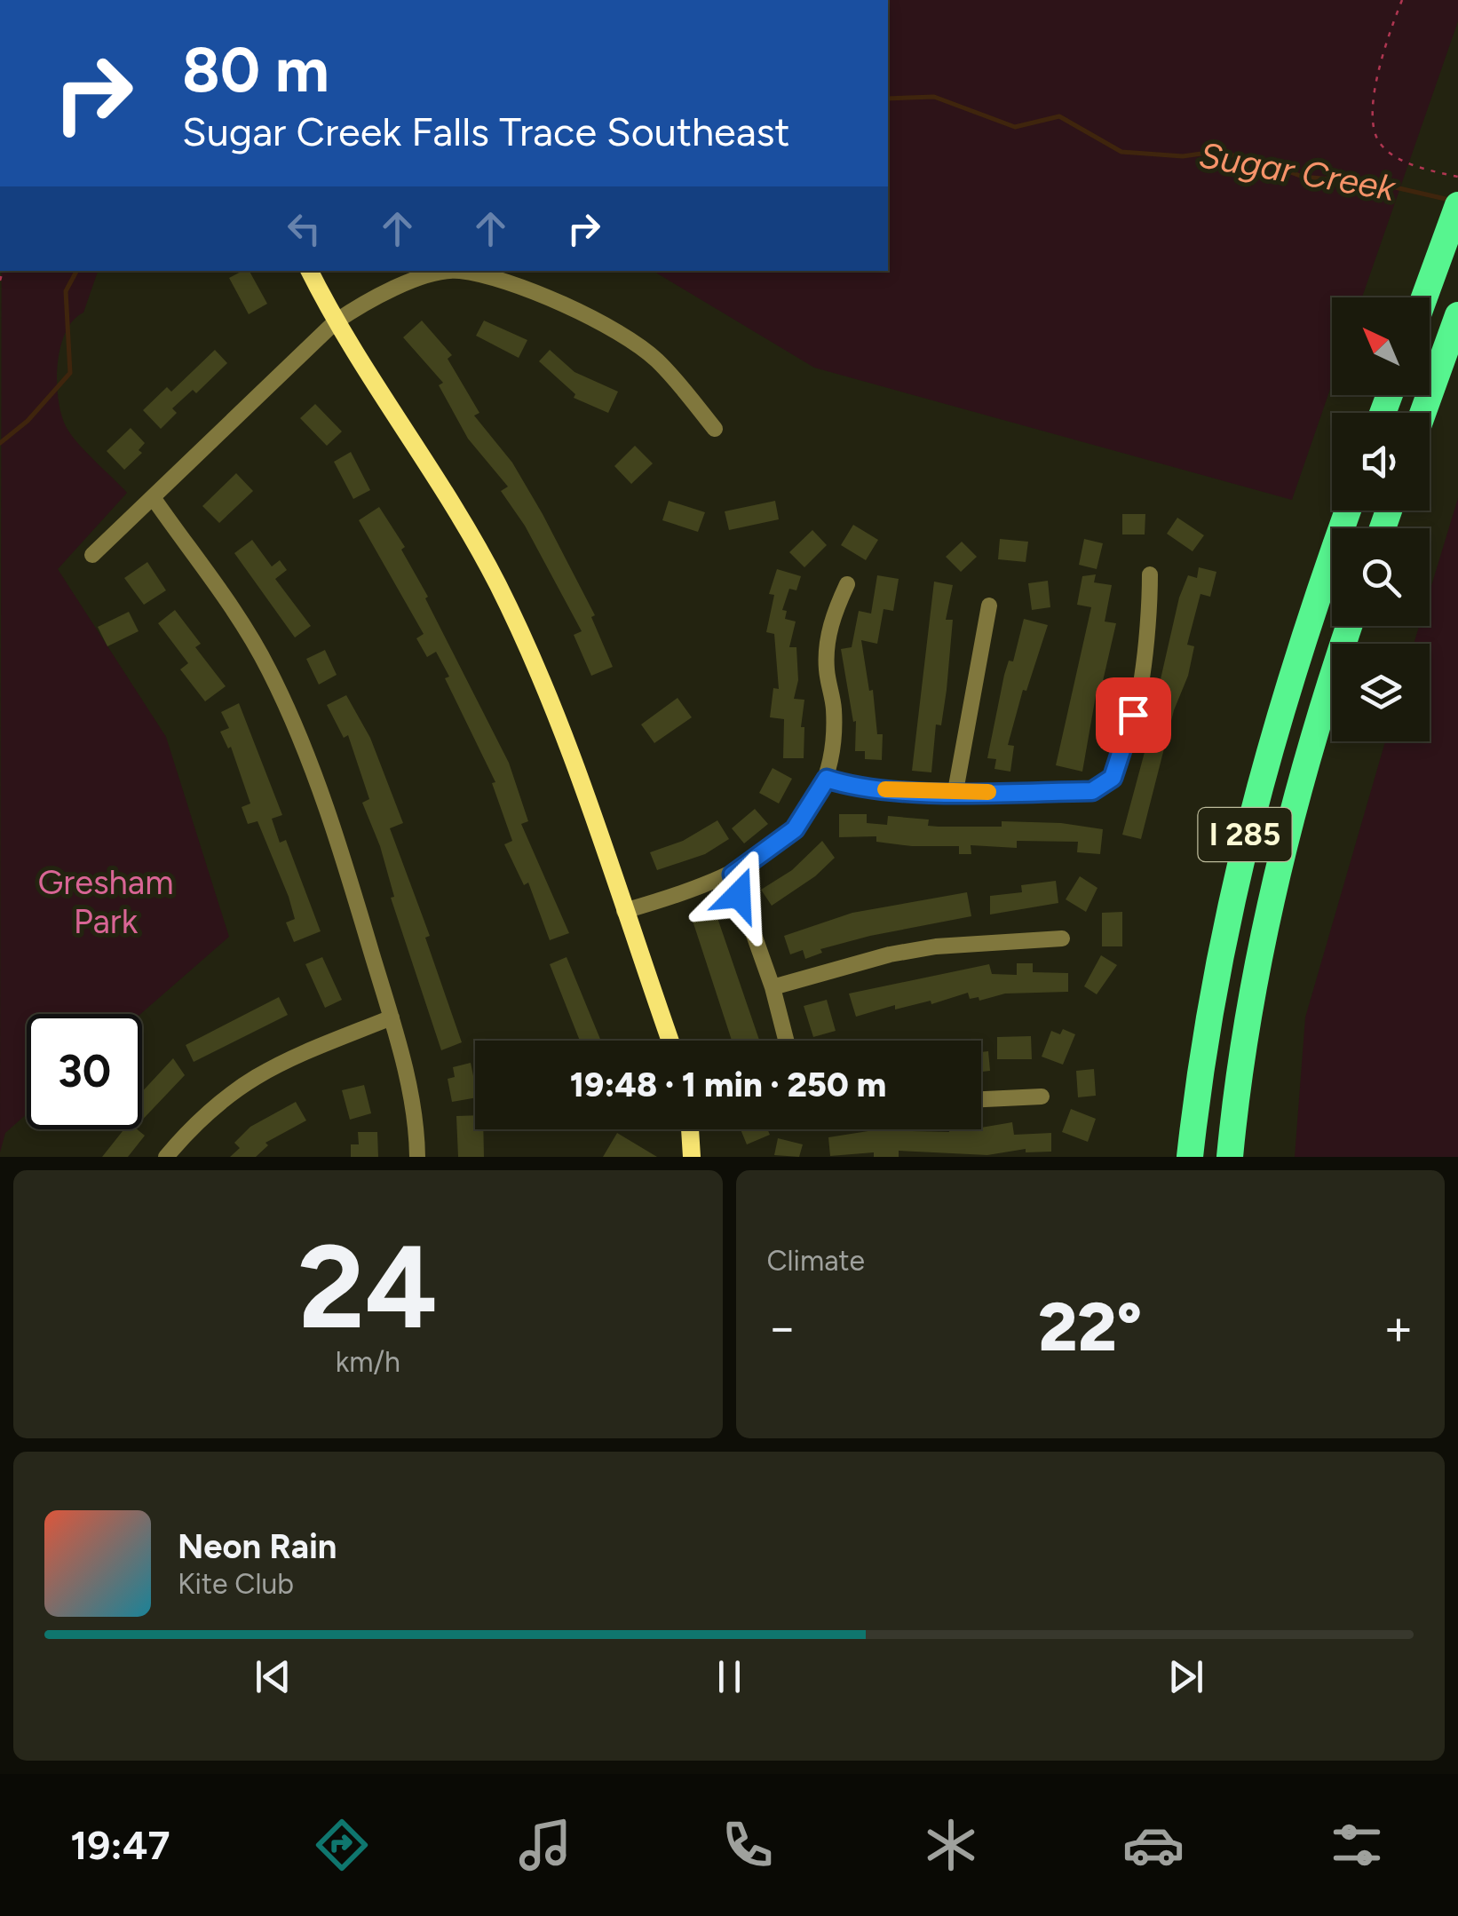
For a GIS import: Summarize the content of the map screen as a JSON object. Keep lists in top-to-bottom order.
{
  "streets": {
    "highway": ["I 285"]
  },
  "water": ["Sugar Creek"],
  "parks": ["Gresham Park"],
  "north": "top left",
  "page": {
    "turn": ["80 m", "Sugar Creek Falls Trace Southeast"],
    "limit": "30",
    "trip": "19:48 · 1 min · 250 m",
    "tile": [
      ["24", "km/h"],
      "Climate"
    ],
    "heat": ["−", "22°", "+"],
    "song": ["Neon Rain", "Kite Club"],
    "tabs": "19:47"
  }
}
